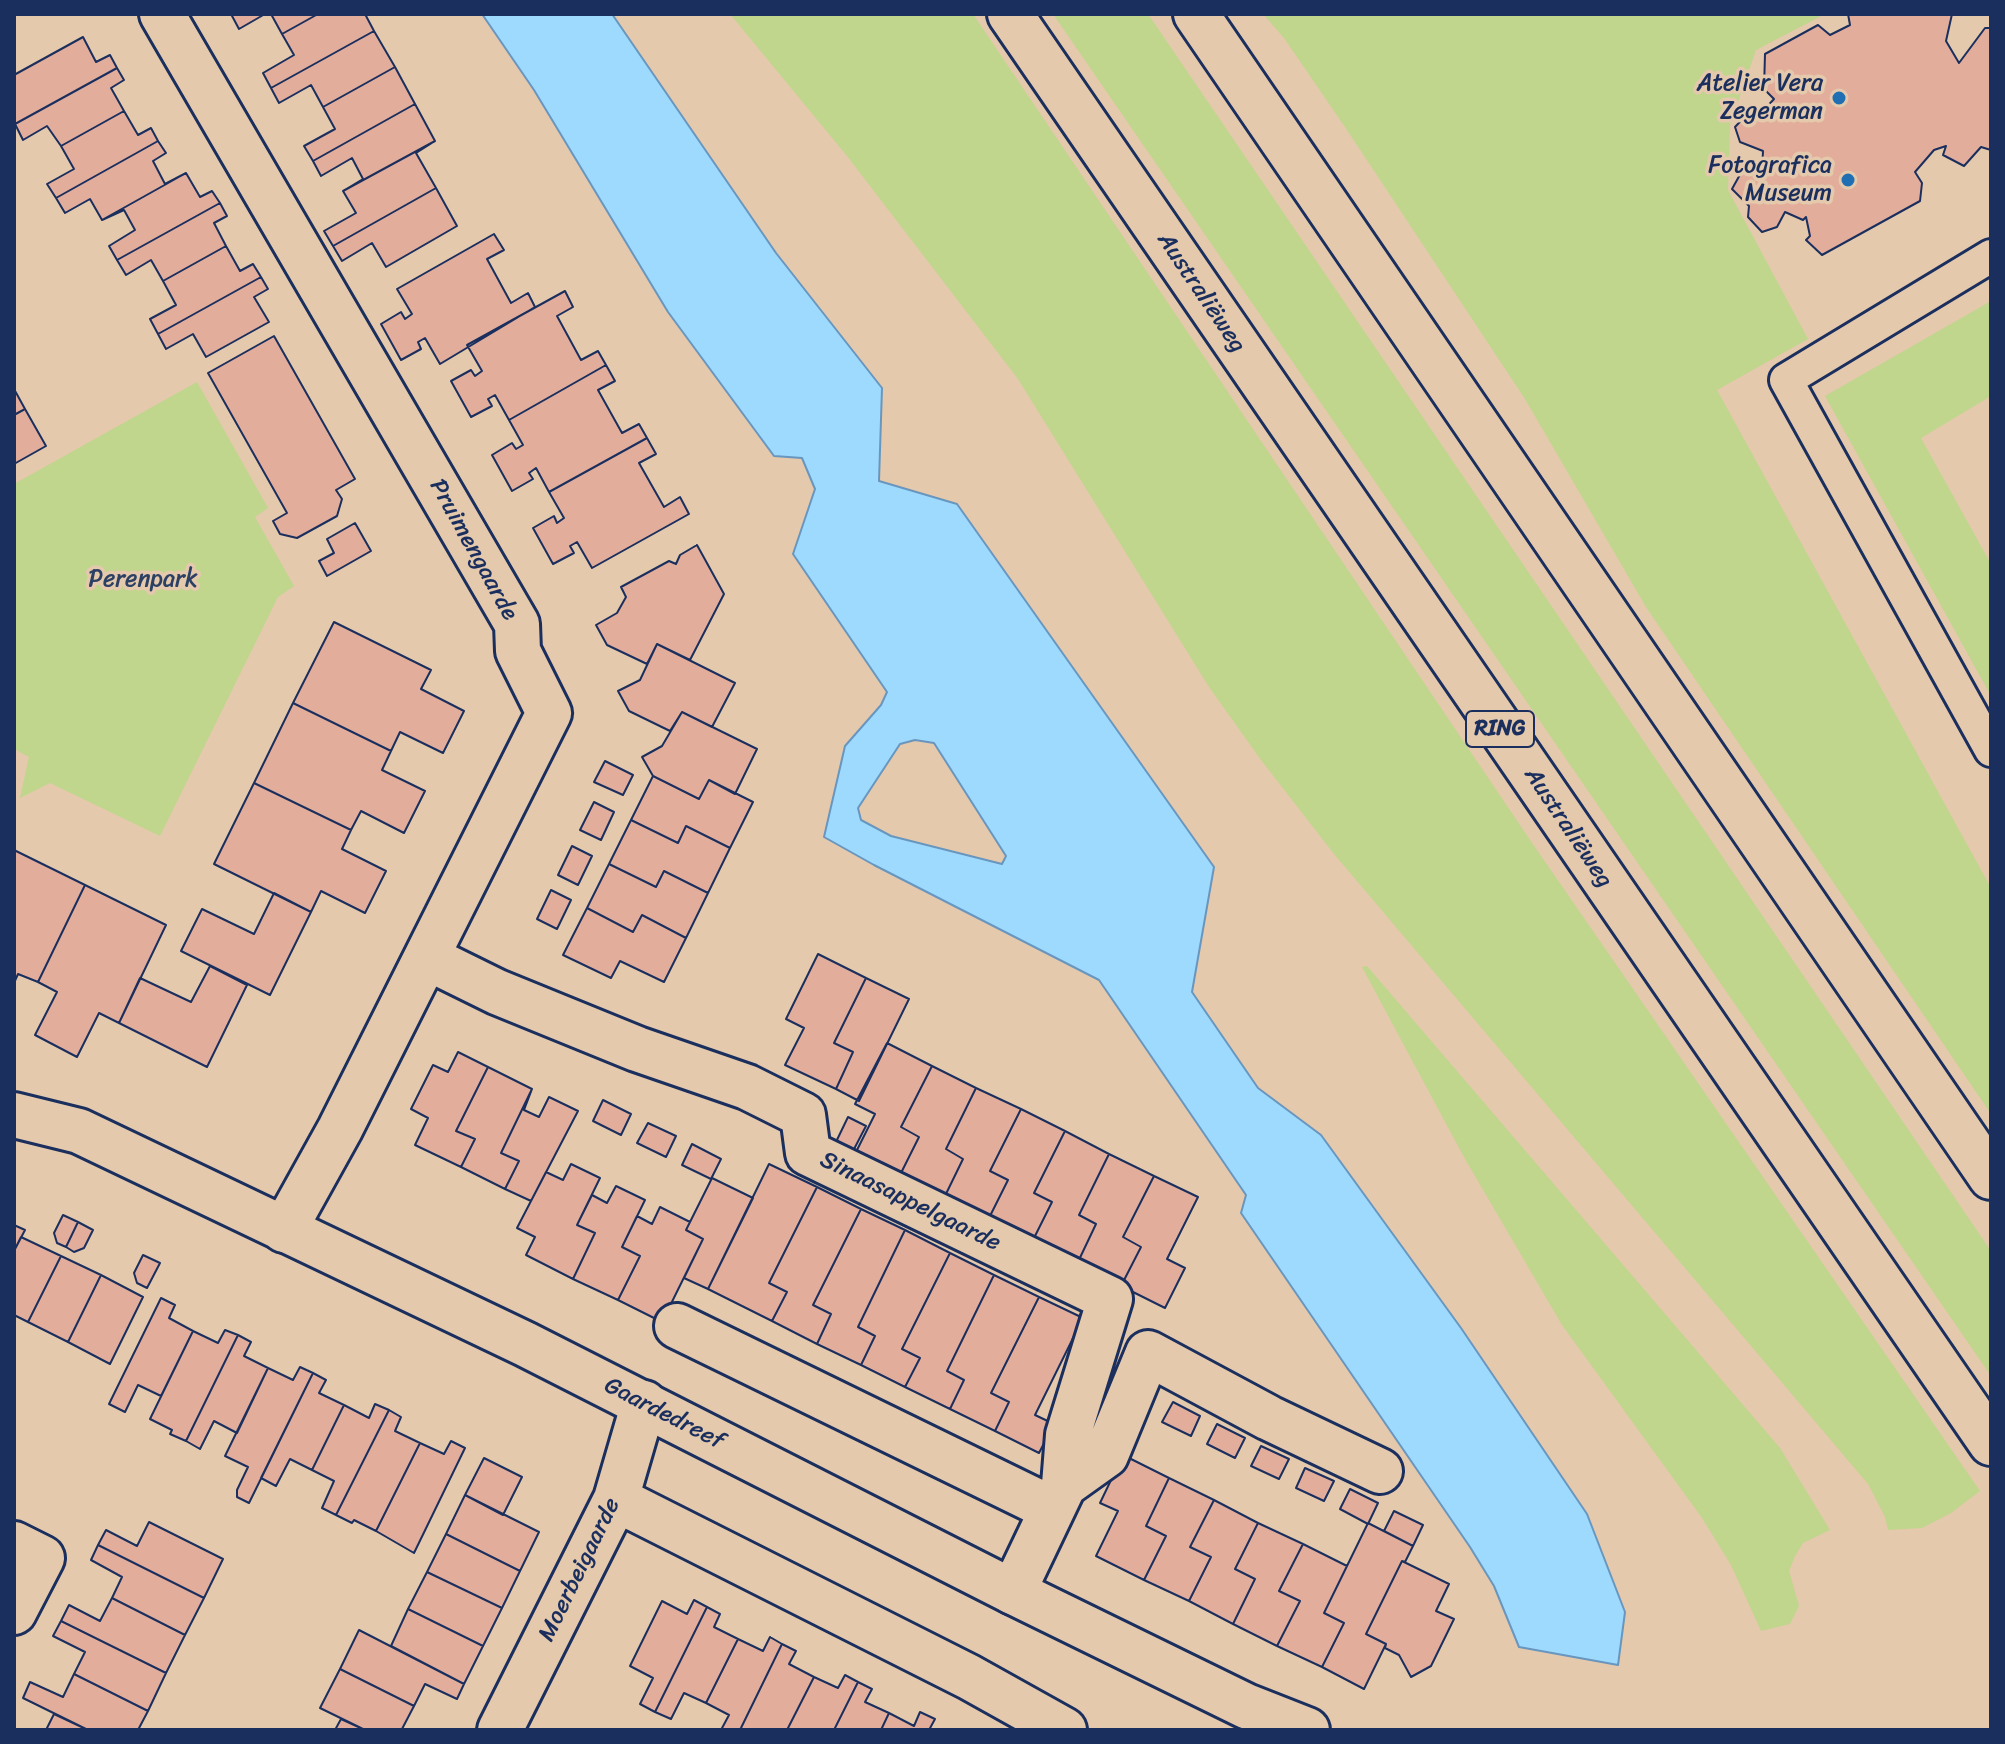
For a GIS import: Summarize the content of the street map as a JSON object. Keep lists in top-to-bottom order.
{
  "streets": {
    "street": [
      "Australiëweg",
      "Pruimengaarde",
      "RING",
      "Sinaasappelgaarde",
      "Gaardedreef",
      "Moerbeigaarde"
    ]
  },
  "crossings": [
    ["Pruimengaarde", "Sinaasappelgaarde"],
    ["Pruimengaarde", "Gaardedreef"],
    ["Sinaasappelgaarde", "Gaardedreef"],
    ["Gaardedreef", "Moerbeigaarde"]
  ],
  "parks": ["Perenpark"],
  "places": ["Atelier Vera Zegerman", "Fotografica Museum"]
}
